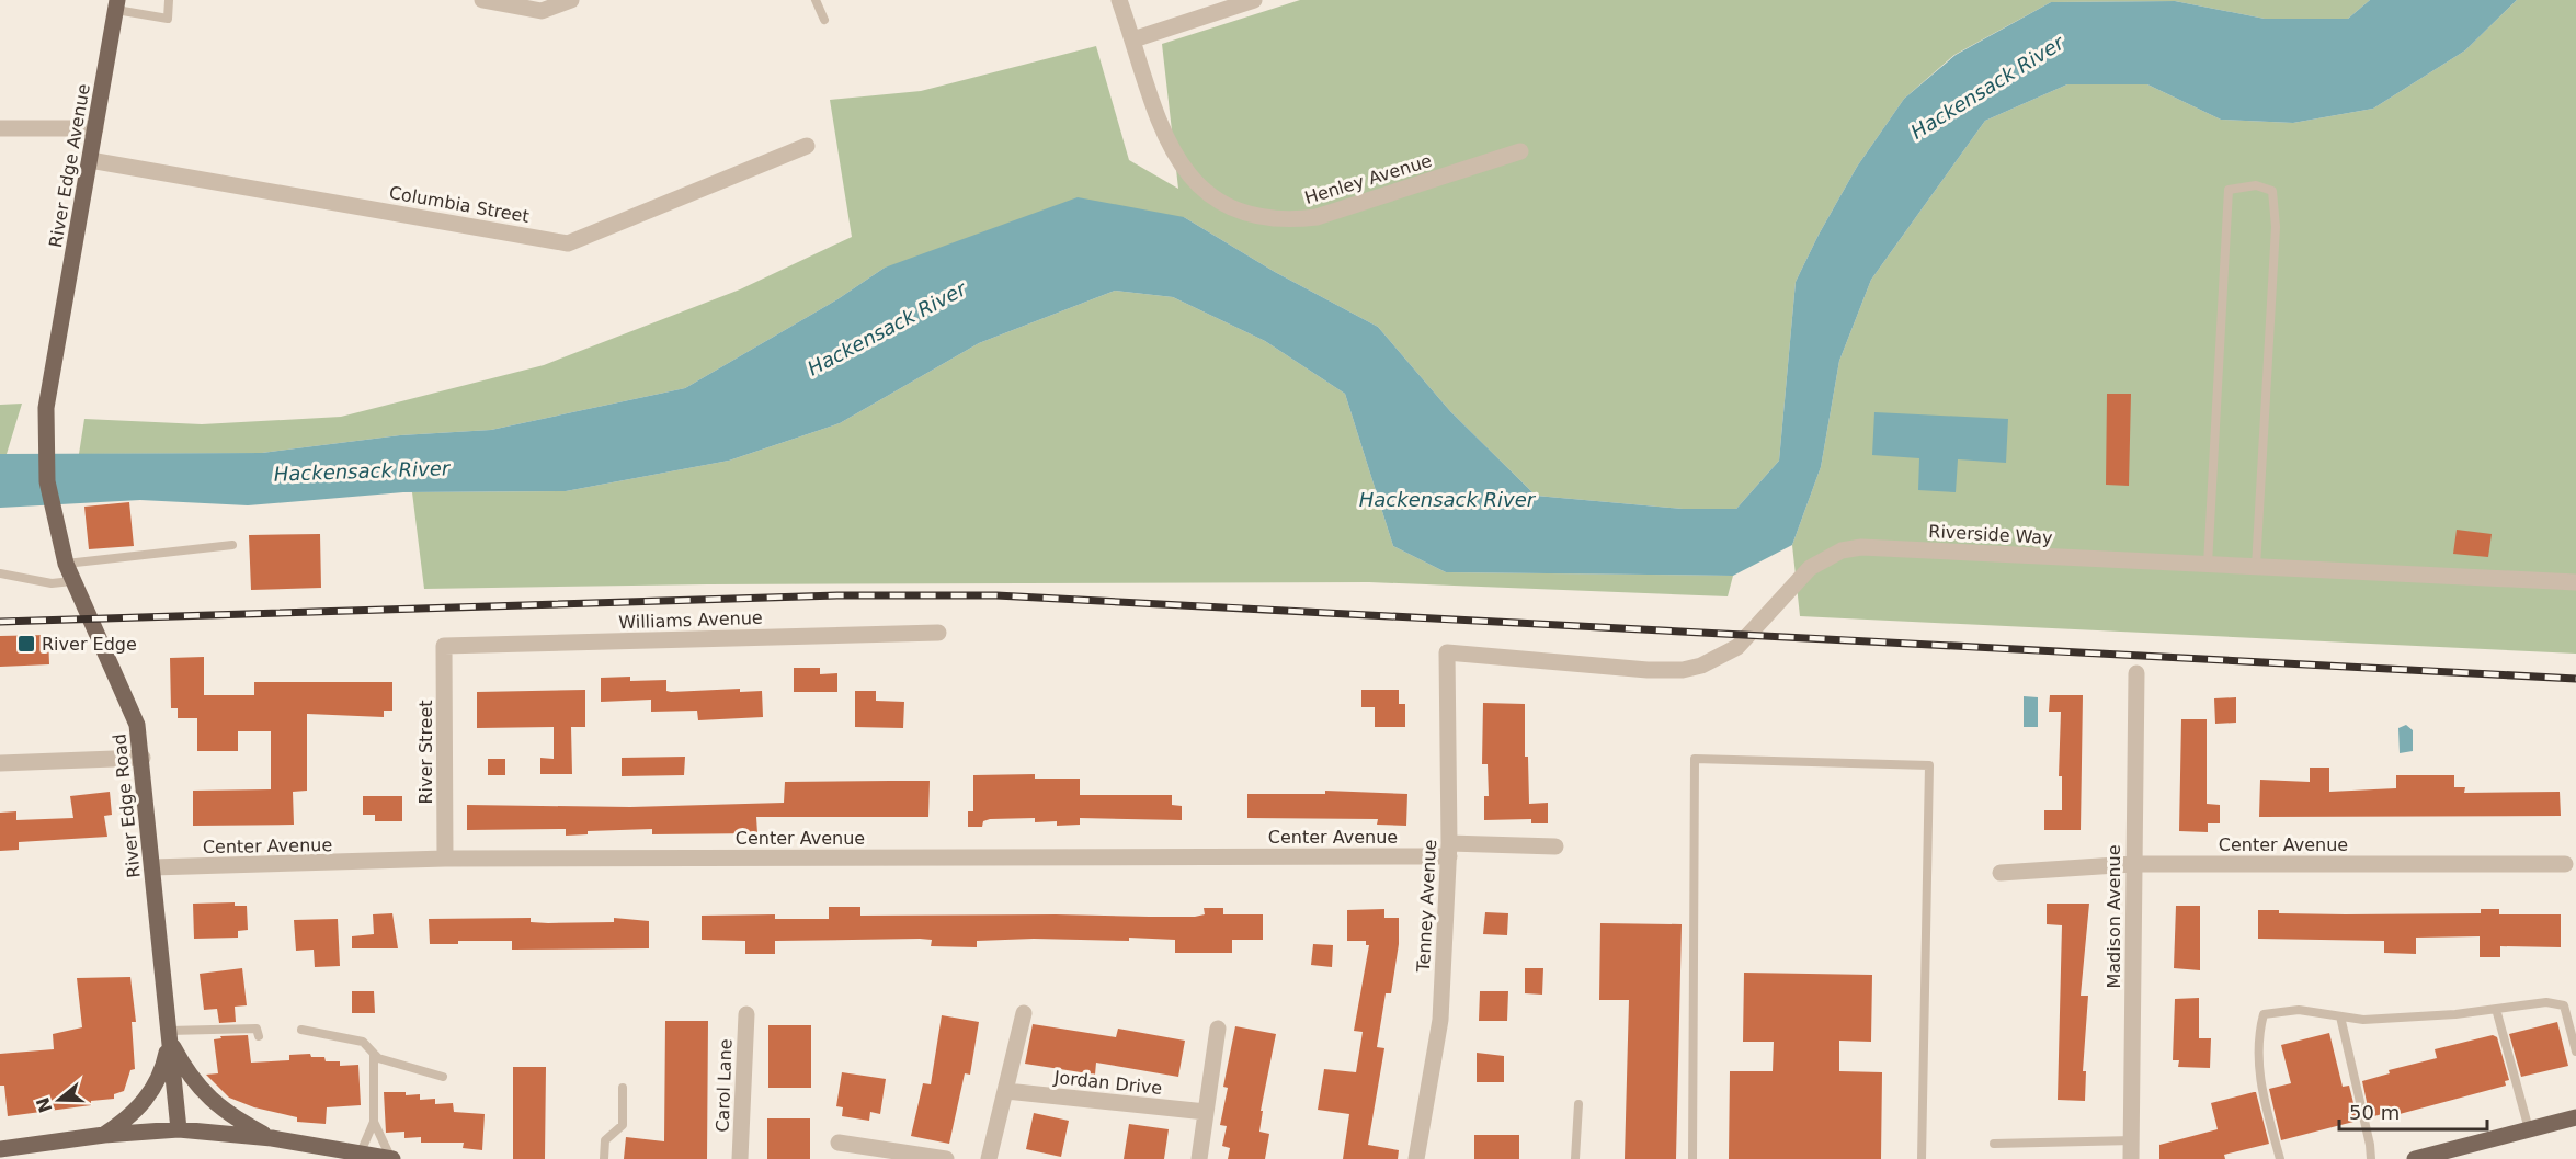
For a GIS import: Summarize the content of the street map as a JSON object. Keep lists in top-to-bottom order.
{
  "streets": {
    "main road": ["River Edge Avenue", "River Edge Road"],
    "street": [
      "Henley Avenue",
      "Columbia Street",
      "Riverside Way",
      "Williams Avenue",
      "River Street",
      "Center Avenue",
      "Tenney Avenue",
      "Madison Avenue",
      "Jordan Drive",
      "Carol Lane"
    ]
  },
  "crossings": [
    ["River Edge Avenue", "Columbia Street"],
    ["River Edge Avenue", "River Edge Road"],
    ["Riverside Way", "Tenney Avenue"],
    ["Williams Avenue", "River Street"],
    ["River Street", "Center Avenue"],
    ["River Edge Road", "Center Avenue"],
    ["Center Avenue", "Tenney Avenue"],
    ["Center Avenue", "Madison Avenue"]
  ],
  "water": ["Hackensack River"],
  "places": {
    "transit": ["River Edge"]
  },
  "scale_bar": "50 m",
  "north": "left"
}
